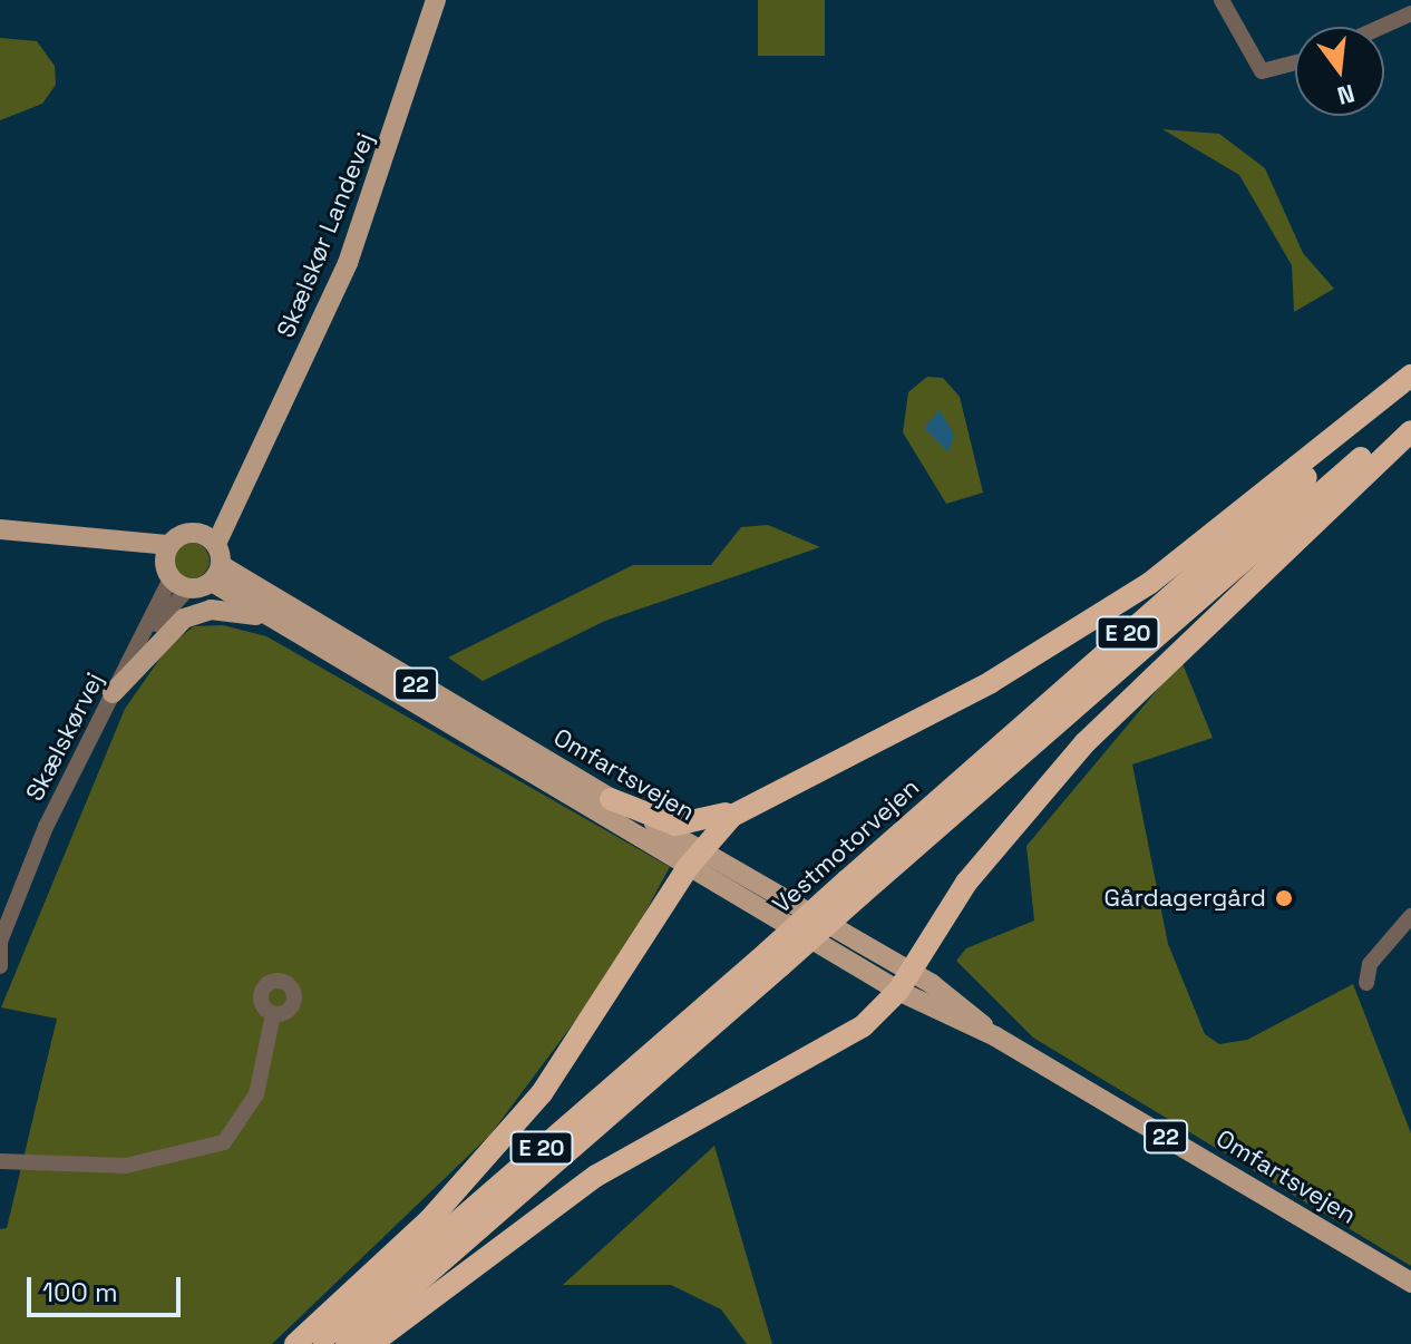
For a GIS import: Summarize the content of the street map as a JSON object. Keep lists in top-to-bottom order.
{
  "streets": {
    "highway": ["E 20", "Vestmotorvejen"],
    "main road": ["Skælskør Landevej", "22", "Omfartsvejen"],
    "street": ["Skælskørvej"]
  },
  "places": ["Gårdagergård"],
  "scale_bar": "100 m",
  "north": "bottom"
}
